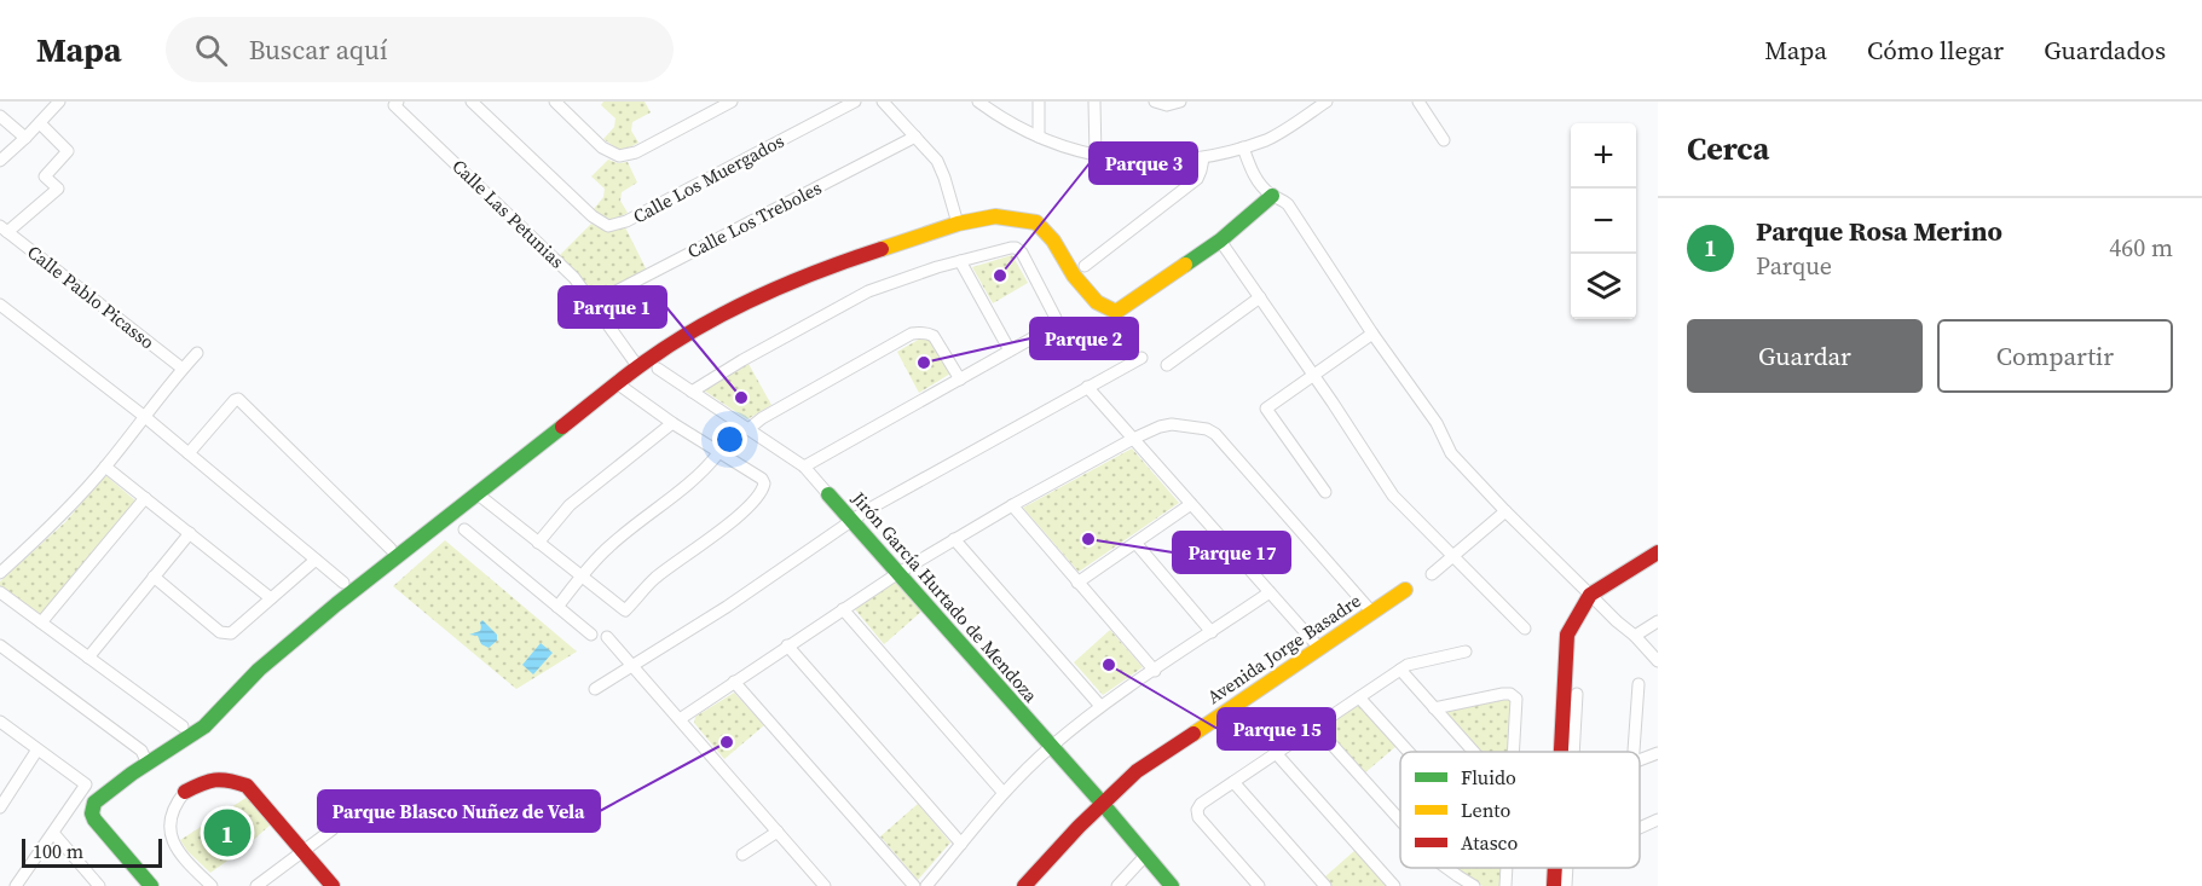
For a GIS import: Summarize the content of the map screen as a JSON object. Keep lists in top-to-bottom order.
{
  "streets": {
    "street": [
      "Calle Los Muergados",
      "Calle Las Petunias",
      "Calle Los Treboles",
      "Calle Pablo Picasso",
      "Jirón García Hurtado de Mendoza",
      "Avenida Jorge Basadre"
    ]
  },
  "crossings": [
    ["Calle Las Petunias", "Calle Los Treboles"],
    ["Jirón García Hurtado de Mendoza", "Avenida Jorge Basadre"]
  ],
  "places": [
    "Parque 3",
    "Parque 2",
    "Parque 1",
    "Parque 17",
    "Parque 15",
    "Parque Blasco Nuñez de Vela"
  ],
  "legend": ["Fluido", "Lento", "Atasco"],
  "scale_bar": "100 m",
  "page": {
    "header": "Mapa",
    "search": "Buscar aquí",
    "nav": ["Mapa", "Cómo llegar", "Guardados"],
    "heading": "Cerca",
    "map_buttons": ["+", "−"],
    "list": [
      {
        "mark": "1",
        "name": "Parque Rosa Merino",
        "note": "Parque",
        "value": "460 m"
      }
    ],
    "buttons": ["Guardar", "Compartir"],
    "pins": "1",
    "scale": "100 m"
  }
}
